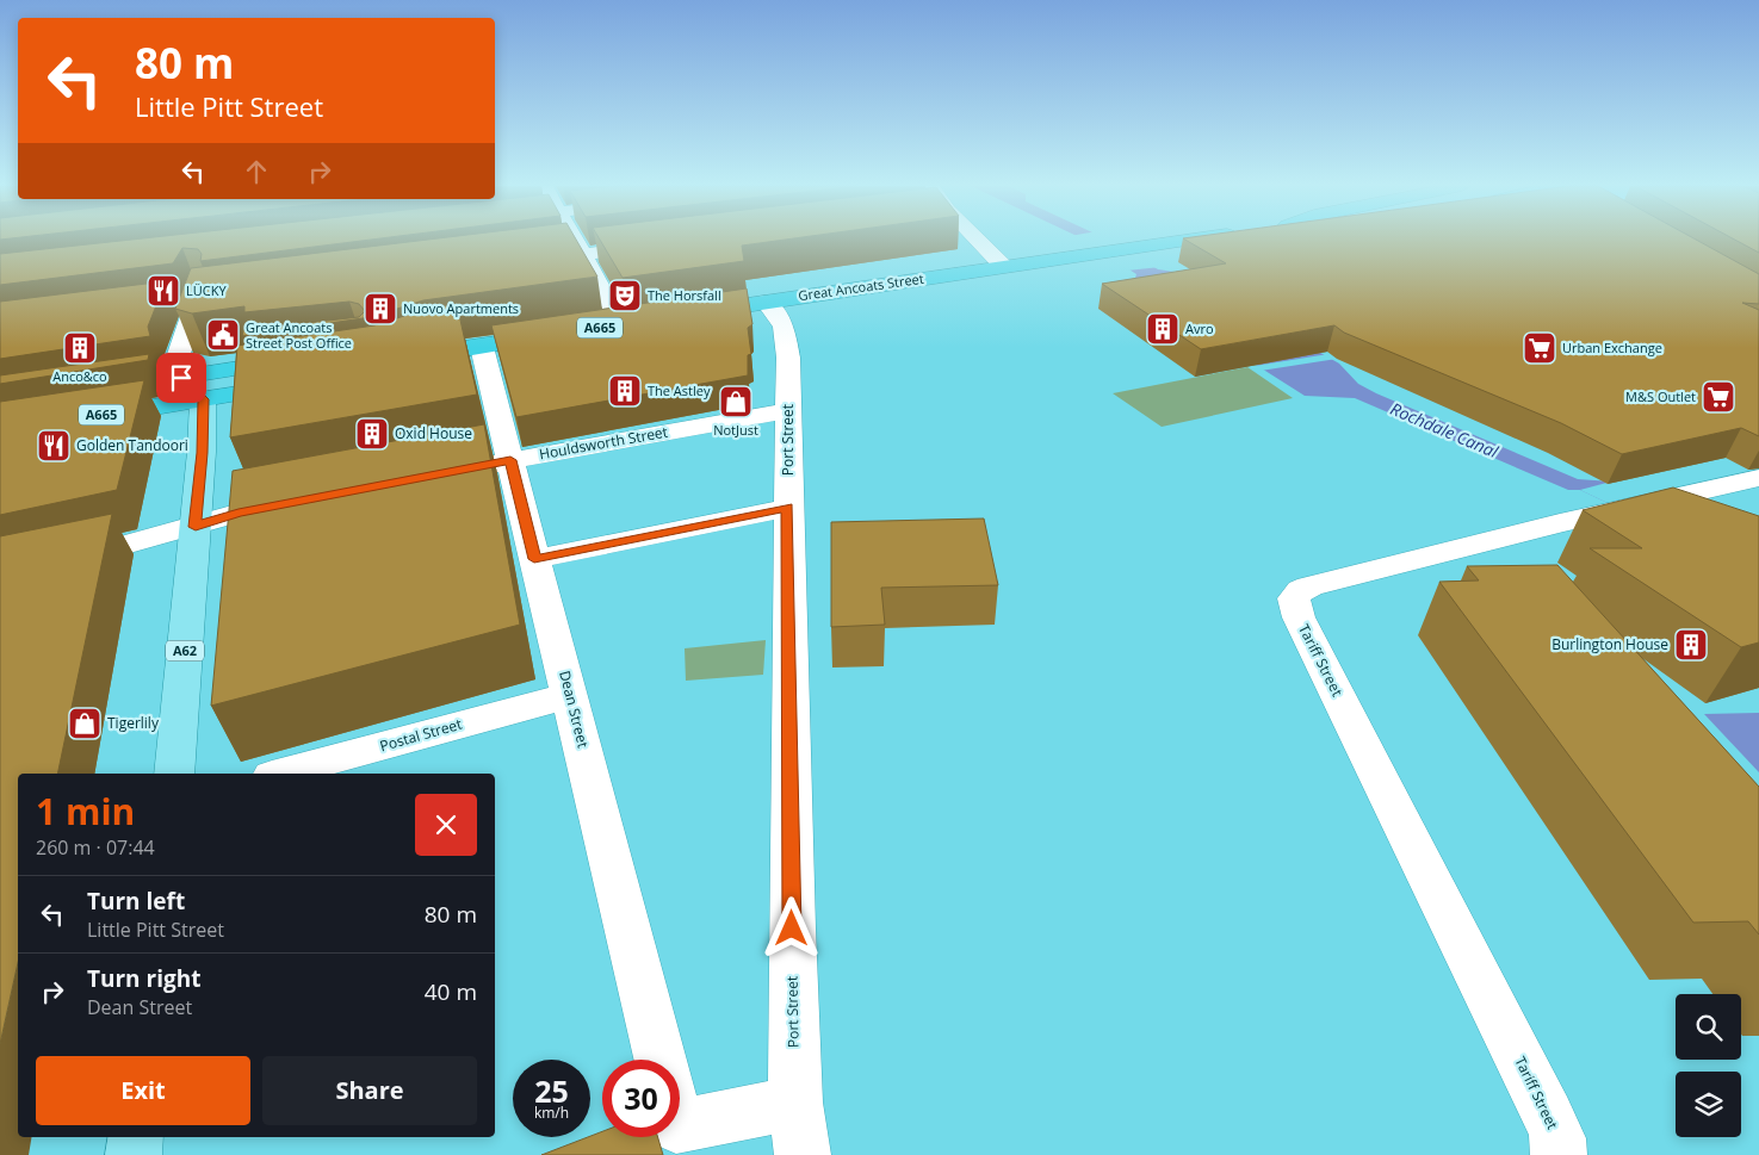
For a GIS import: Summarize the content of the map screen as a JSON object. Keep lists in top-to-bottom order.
{
  "streets": {
    "highway": ["Great Ancoats Street", "A665"],
    "main road": ["A62"],
    "street": [
      "Port Street",
      "Houldsworth Street",
      "Tariff Street",
      "Dean Street",
      "Postal Street"
    ]
  },
  "crossings": [
    ["Great Ancoats Street", "Port Street"],
    ["A665", "A62"],
    ["A665", "Dean Street"],
    ["Port Street", "Houldsworth Street"],
    ["Houldsworth Street", "Dean Street"],
    ["Dean Street", "Postal Street"]
  ],
  "water": ["Rochdale Canal"],
  "places": {
    "restaurant": ["LÜCKY", "Golden Tandoori"],
    "theatre": ["The Horsfall"],
    "building": [
      "Nuovo Apartments",
      "Avro",
      "Anco&co",
      "The Astley",
      "Oxid House",
      "Burlington House"
    ],
    "public building": ["Great Ancoats Street Post Office"],
    "supermarket": ["Urban Exchange", "M&S Outlet"],
    "shop": ["NotJust", "Tigerlily"]
  },
  "page": {
    "turn": ["80 m", "Little Pitt Street"],
    "heading": ["1 min", "260 m · 07:44"],
    "list": [
      {
        "name": "Turn left",
        "note": "Little Pitt Street",
        "value": "80 m"
      },
      {
        "name": "Turn right",
        "note": "Dean Street",
        "value": "40 m"
      }
    ],
    "buttons": ["Exit", "Share"],
    "speed": "25 km/h",
    "limit": "30"
  }
}
